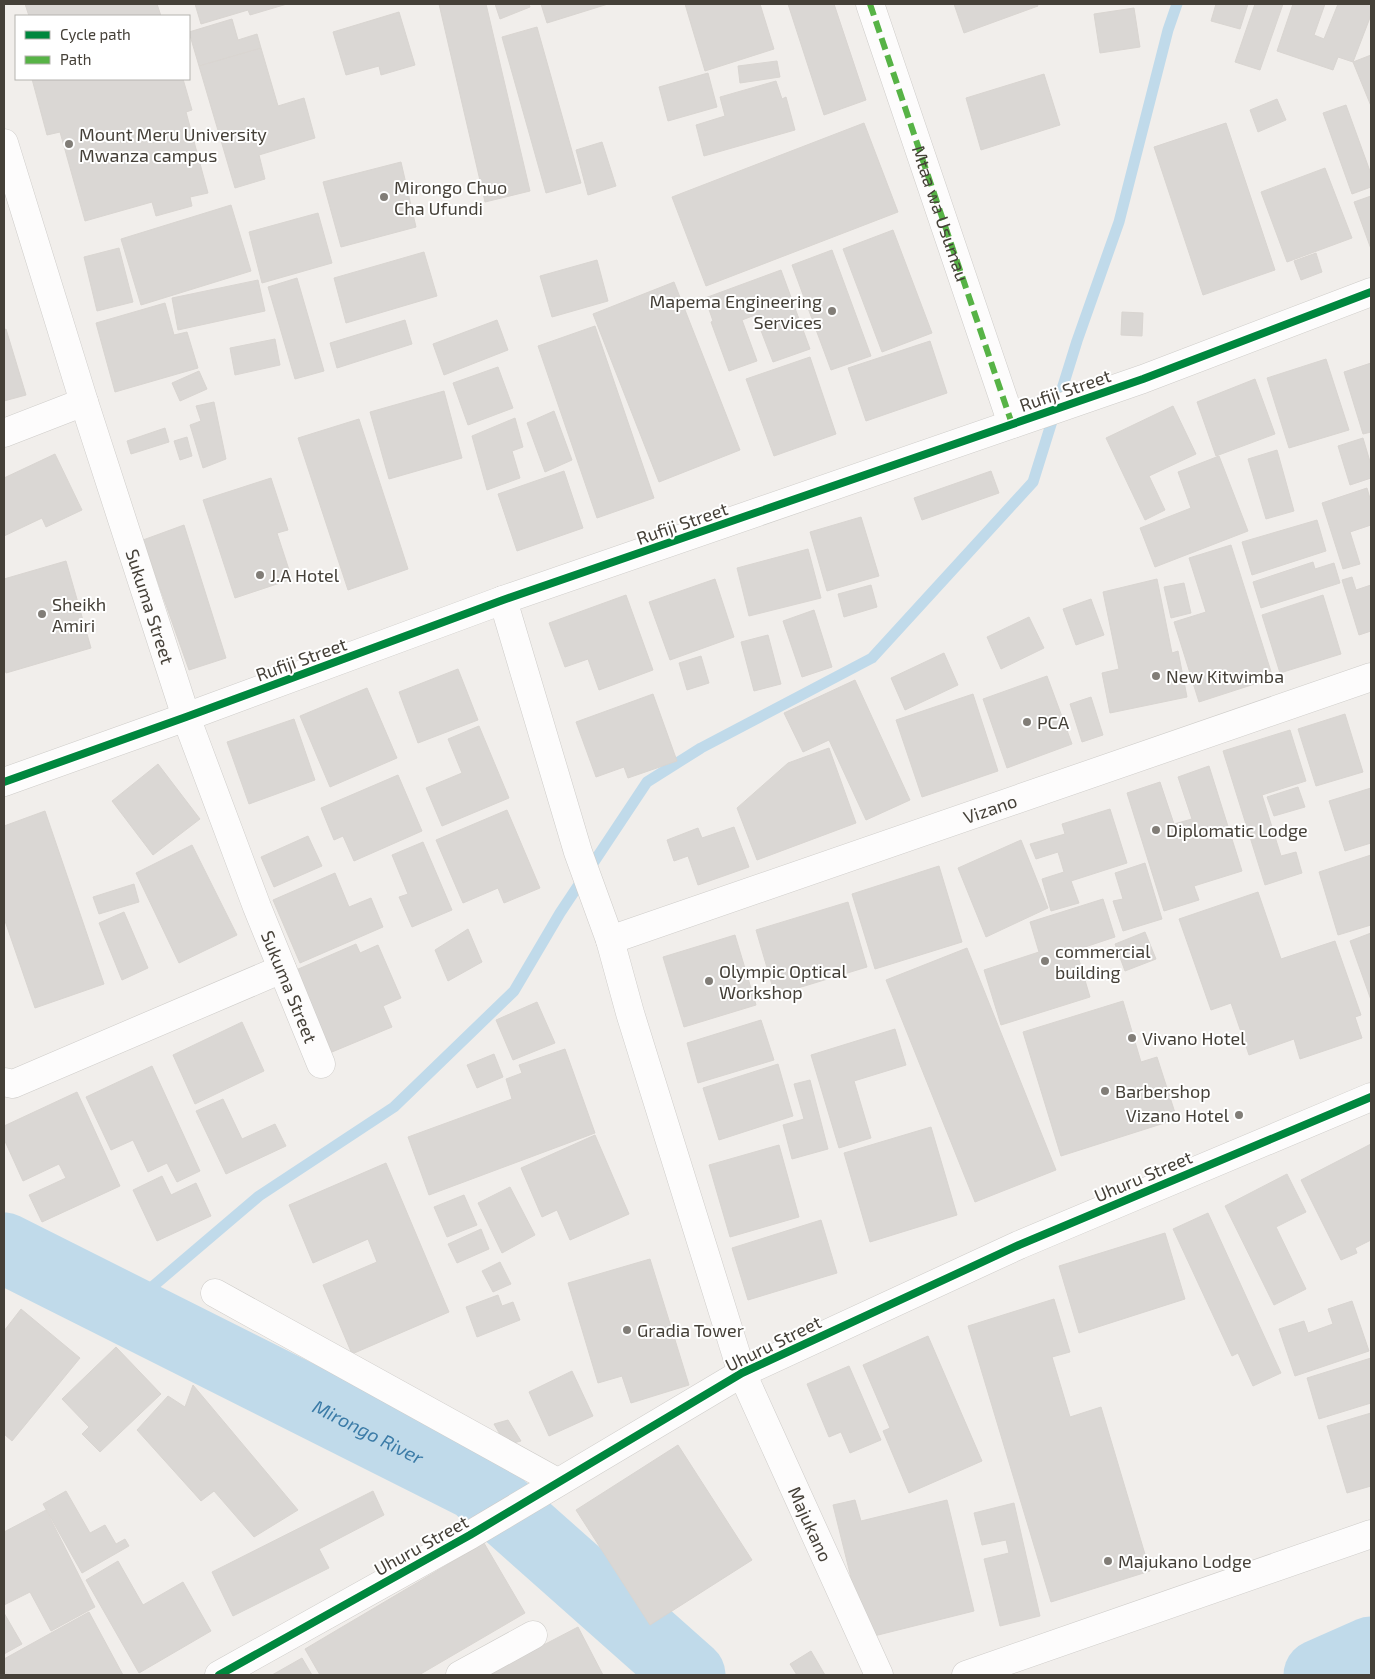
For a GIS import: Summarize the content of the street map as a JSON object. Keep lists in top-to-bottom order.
{
  "streets": {
    "street": [
      "Mtaa wa Usumau",
      "Rufiji Street",
      "Sukuma Street",
      "Vizano",
      "Uhuru Street",
      "Majukano"
    ]
  },
  "crossings": [
    ["Mtaa wa Usumau", "Rufiji Street"],
    ["Rufiji Street", "Sukuma Street"],
    ["Rufiji Street", "Majukano"],
    ["Vizano", "Majukano"],
    ["Uhuru Street", "Majukano"]
  ],
  "water": ["Mirongo River"],
  "places": [
    "Mount Meru University Mwanza campus",
    "Mirongo Chuo Cha Ufundi",
    "Mapema Engineering Services",
    "J.A Hotel",
    "Sheikh Amiri",
    "New Kitwimba",
    "PCA",
    "Diplomatic Lodge",
    "commercial building",
    "Olympic Optical Workshop",
    "Vivano Hotel",
    "Barbershop",
    "Vizano Hotel",
    "Gradia Tower",
    "Majukano Lodge"
  ],
  "legend": ["Cycle path", "Path"]
}
